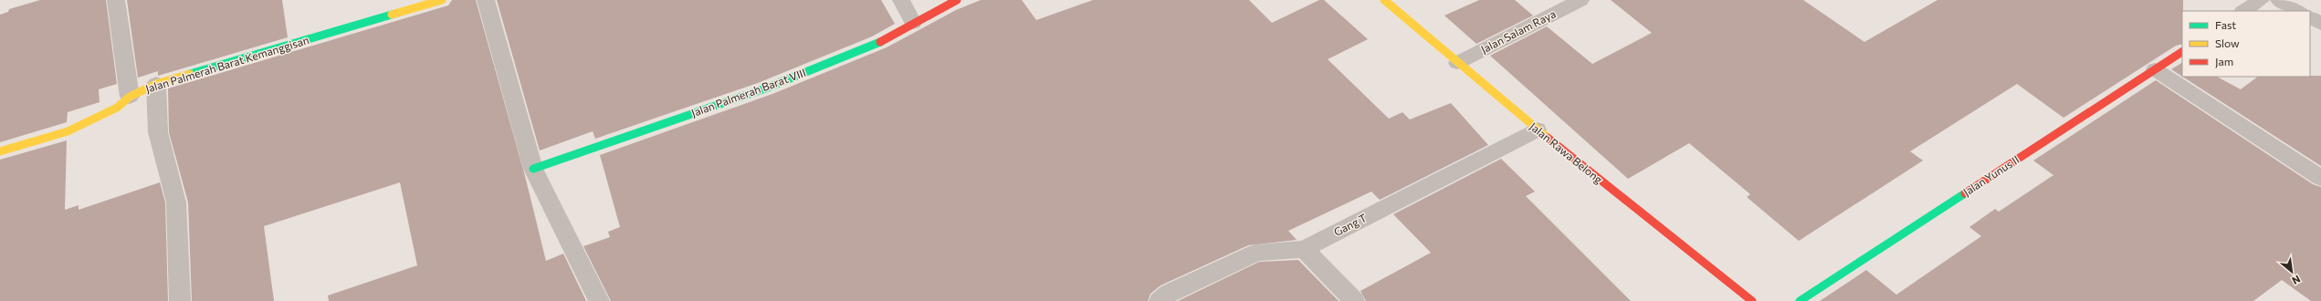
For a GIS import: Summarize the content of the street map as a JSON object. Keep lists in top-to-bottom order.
{
  "streets": {
    "street": [
      "Jalan Salam Raya",
      "Jalan Palmerah Barat Kemanggisan",
      "Jalan Palmerah Barat VIII",
      "Jalan Rawa Belong",
      "Jalan Yunus II",
      "Gang T"
    ]
  },
  "crossings": [
    ["Jalan Salam Raya", "Jalan Rawa Belong"],
    ["Jalan Rawa Belong", "Gang T"]
  ],
  "legend": ["Fast", "Slow", "Jam"],
  "north": "bottom right"
}
